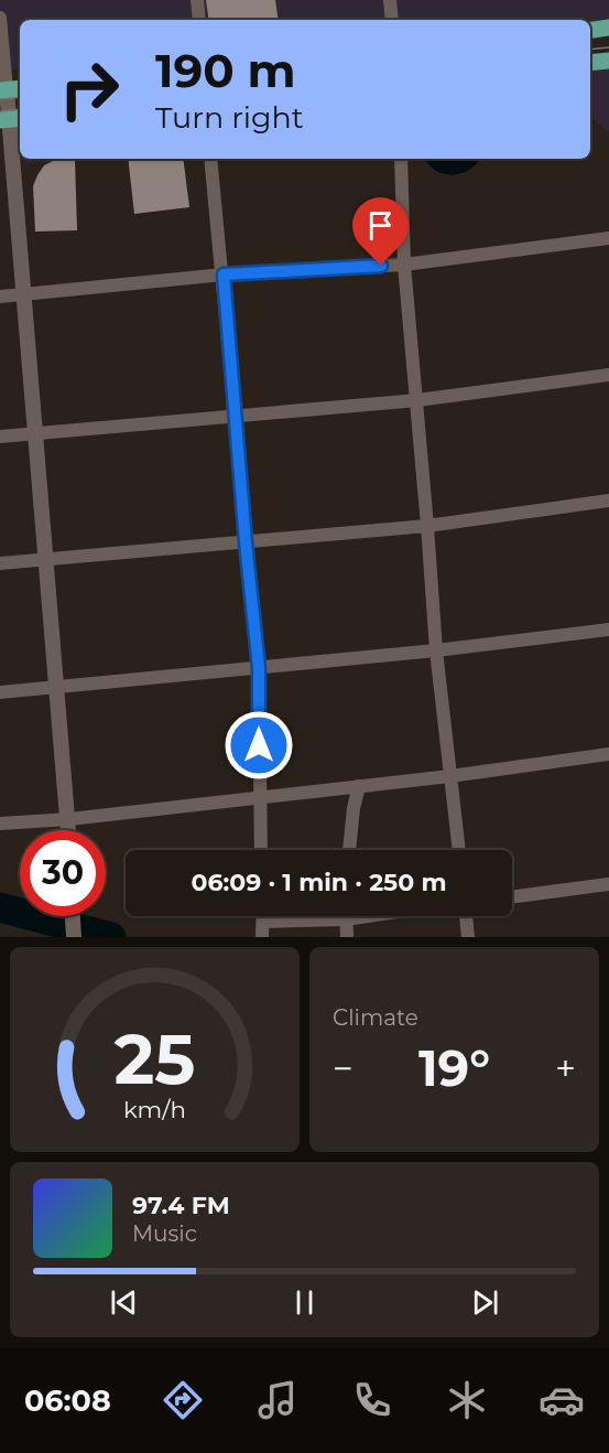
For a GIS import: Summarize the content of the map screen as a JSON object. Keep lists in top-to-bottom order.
{
  "page": {
    "turn": ["190 m", "Turn right"],
    "limit": "30",
    "trip": "06:09 · 1 min · 250 m",
    "tile": "Climate",
    "heat": ["−", "19°", "+"],
    "song": ["97.4 FM", "Music"],
    "tabs": "06:08",
    "gauge": ["25", "km/h"]
  }
}
